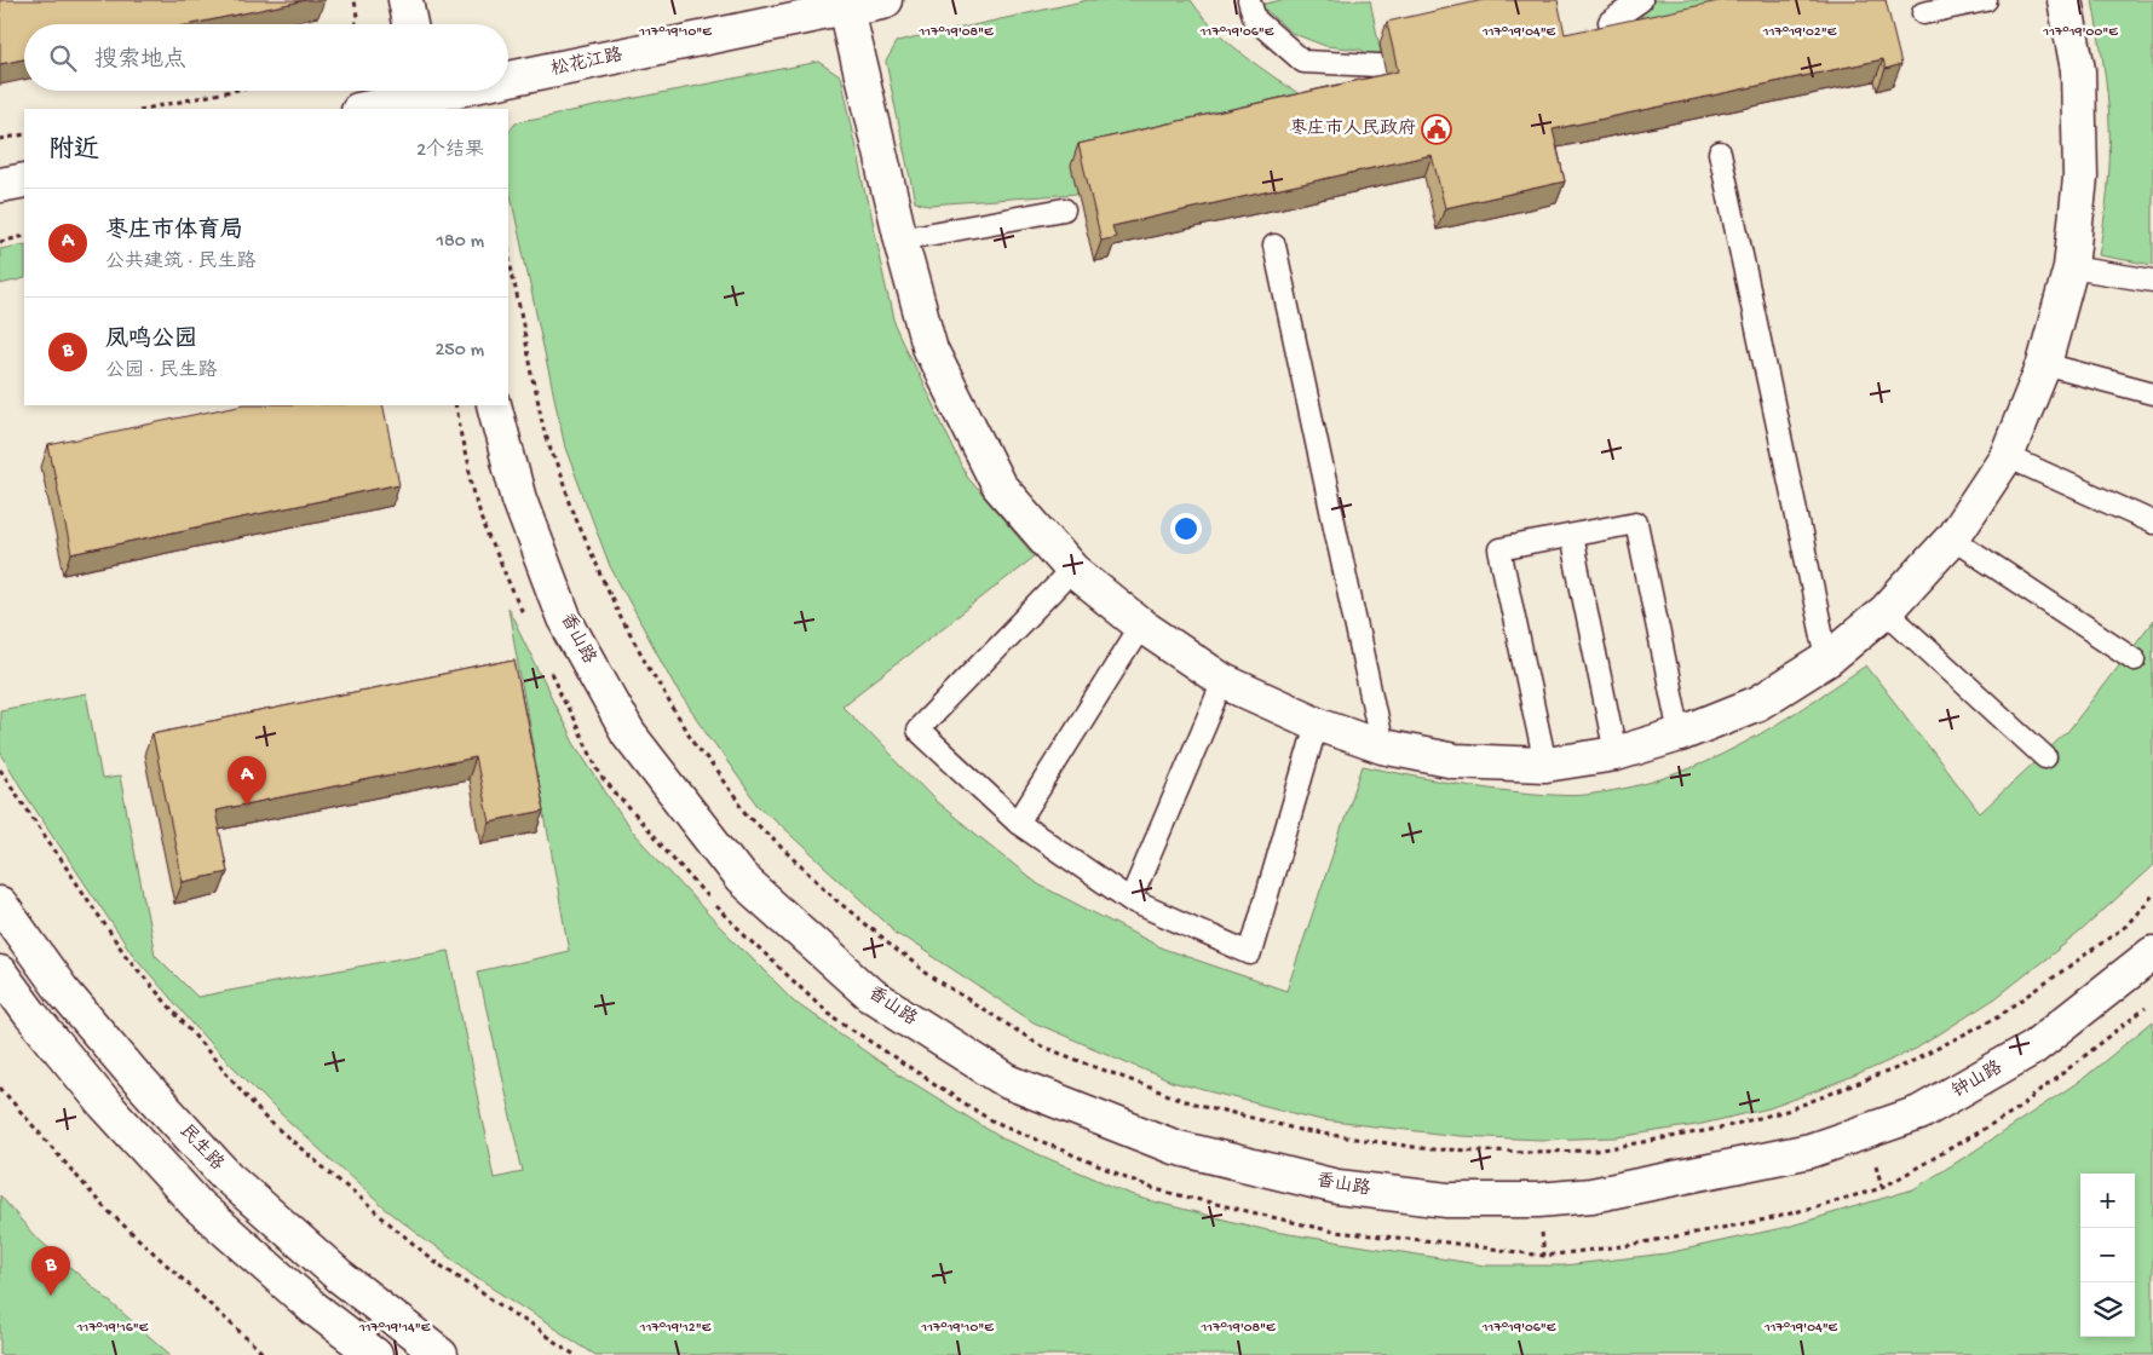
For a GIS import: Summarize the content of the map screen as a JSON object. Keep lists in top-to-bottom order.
{
  "streets": {
    "street": [
      "松花江路",
      "香山路",
      "钟山路",
      "民生路"
    ]
  },
  "crossings": [
    ["香山路", "钟山路"]
  ],
  "places": {
    "public building": ["枣庄市人民政府"]
  },
  "page": {
    "search": "搜索地点",
    "heading": ["附近", "2个结果"],
    "list": [
      {
        "mark": "A",
        "name": "枣庄市体育局",
        "note": "公共建筑 · 民生路",
        "value": "180 m"
      },
      {
        "mark": "B",
        "name": "凤鸣公园",
        "note": "公园 · 民生路",
        "value": "250 m"
      }
    ],
    "pins": ["A", "B"],
    "map_buttons": ["+", "−"]
  },
  "coordinates": [
    "117°19'10\"E",
    "117°19'08\"E",
    "117°19'06\"E",
    "117°19'04\"E",
    "117°19'02\"E",
    "117°19'00\"E",
    "117°19'16\"E",
    "117°19'14\"E",
    "117°19'12\"E"
  ]
}
